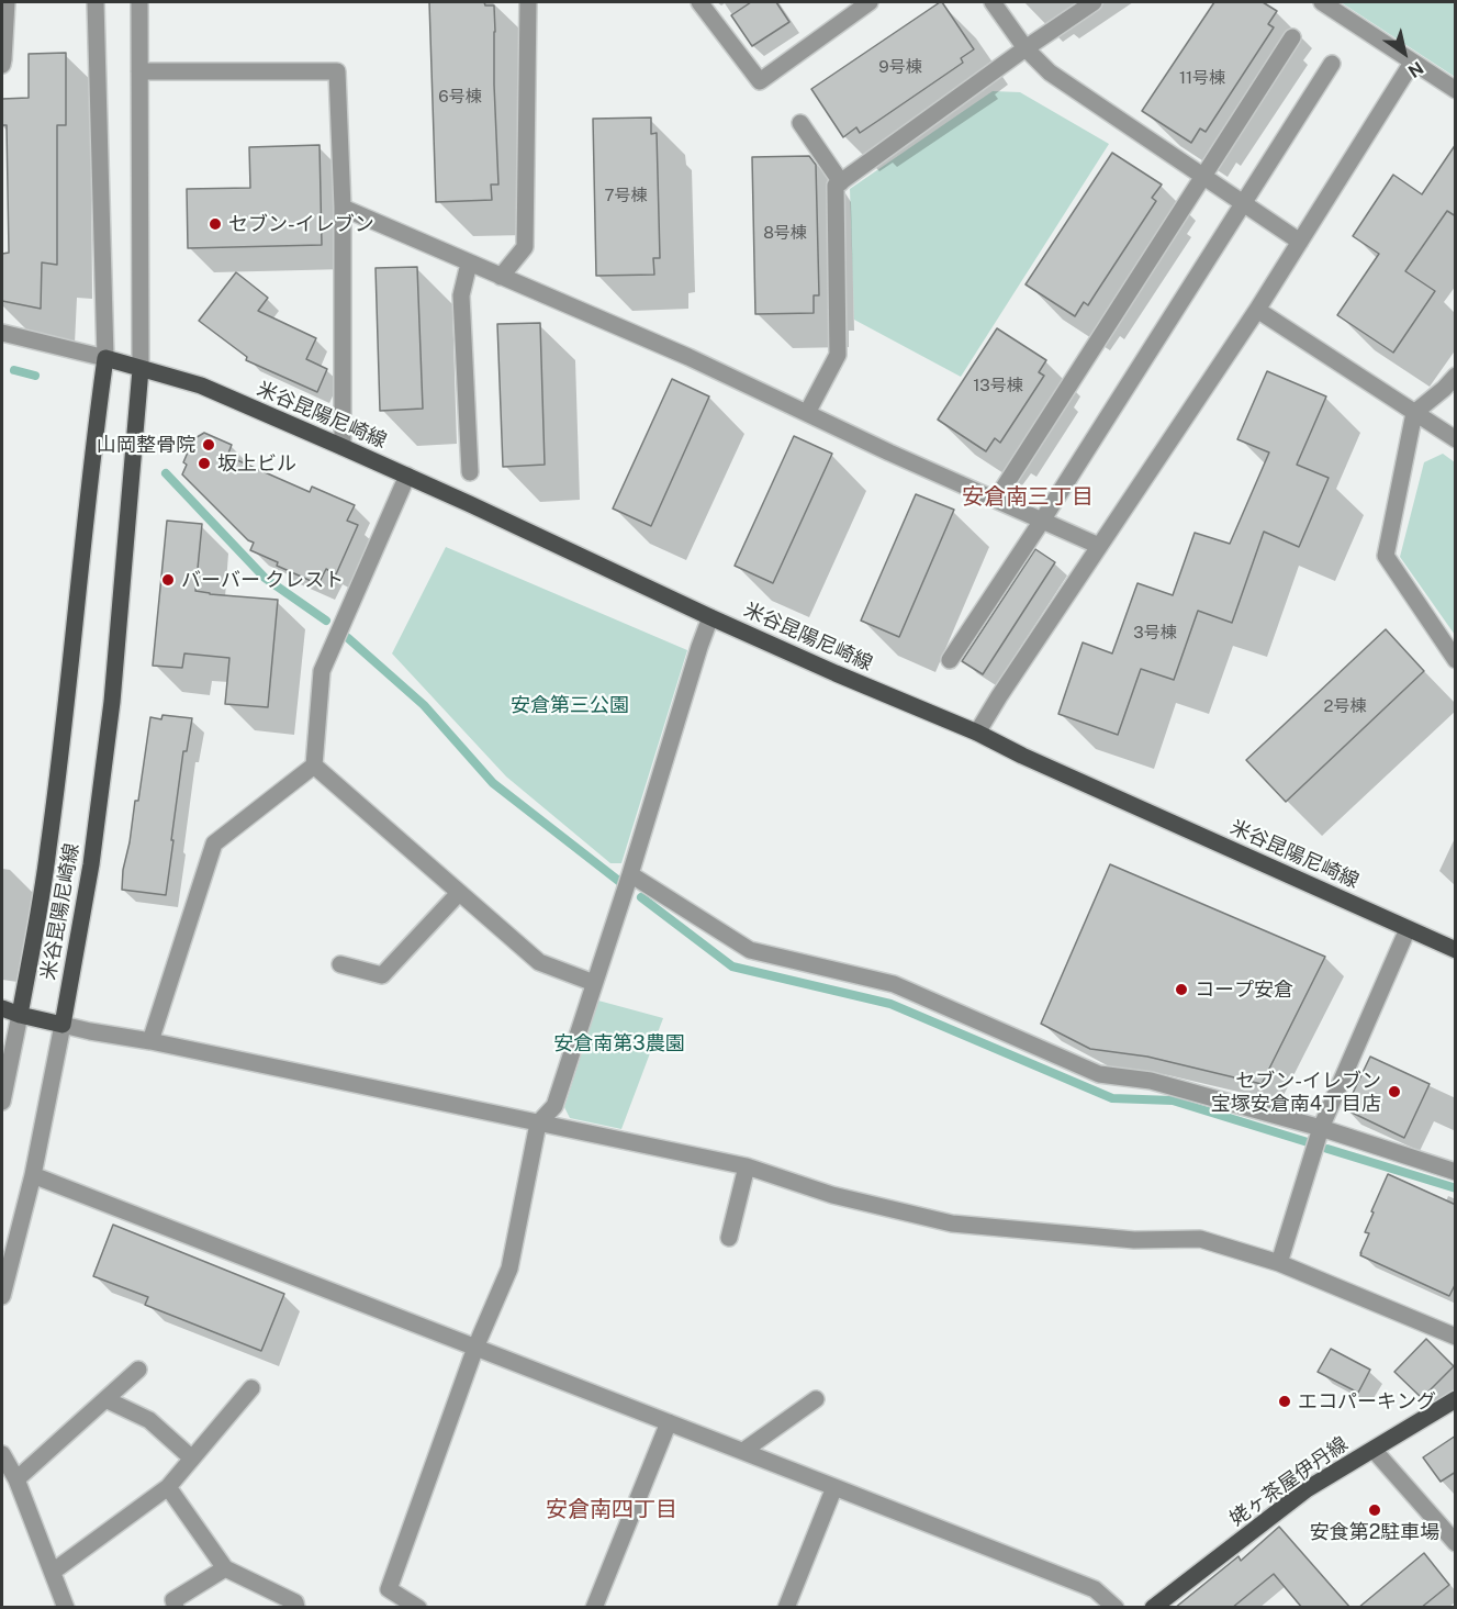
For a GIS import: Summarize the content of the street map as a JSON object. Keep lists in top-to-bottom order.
{
  "streets": {
    "main road": ["米谷昆陽尼崎線", "姥ヶ茶屋伊丹線"]
  },
  "districts": ["安倉南三丁目", "安倉南四丁目"],
  "parks": ["安倉第三公園", "安倉南第3農園"],
  "places": [
    "セブン-イレブン",
    "山岡整骨院",
    "坂上ビル",
    "バーバー クレスト",
    "コープ安倉",
    "セブン-イレブン 宝塚安倉南4丁目店",
    "エコパーキング",
    "安食第2駐車場"
  ],
  "house_numbers": [
    "9号棟",
    "11号棟",
    "6号棟",
    "7号棟",
    "8号棟",
    "13号棟",
    "3号棟",
    "2号棟"
  ],
  "north": "bottom right"
}
